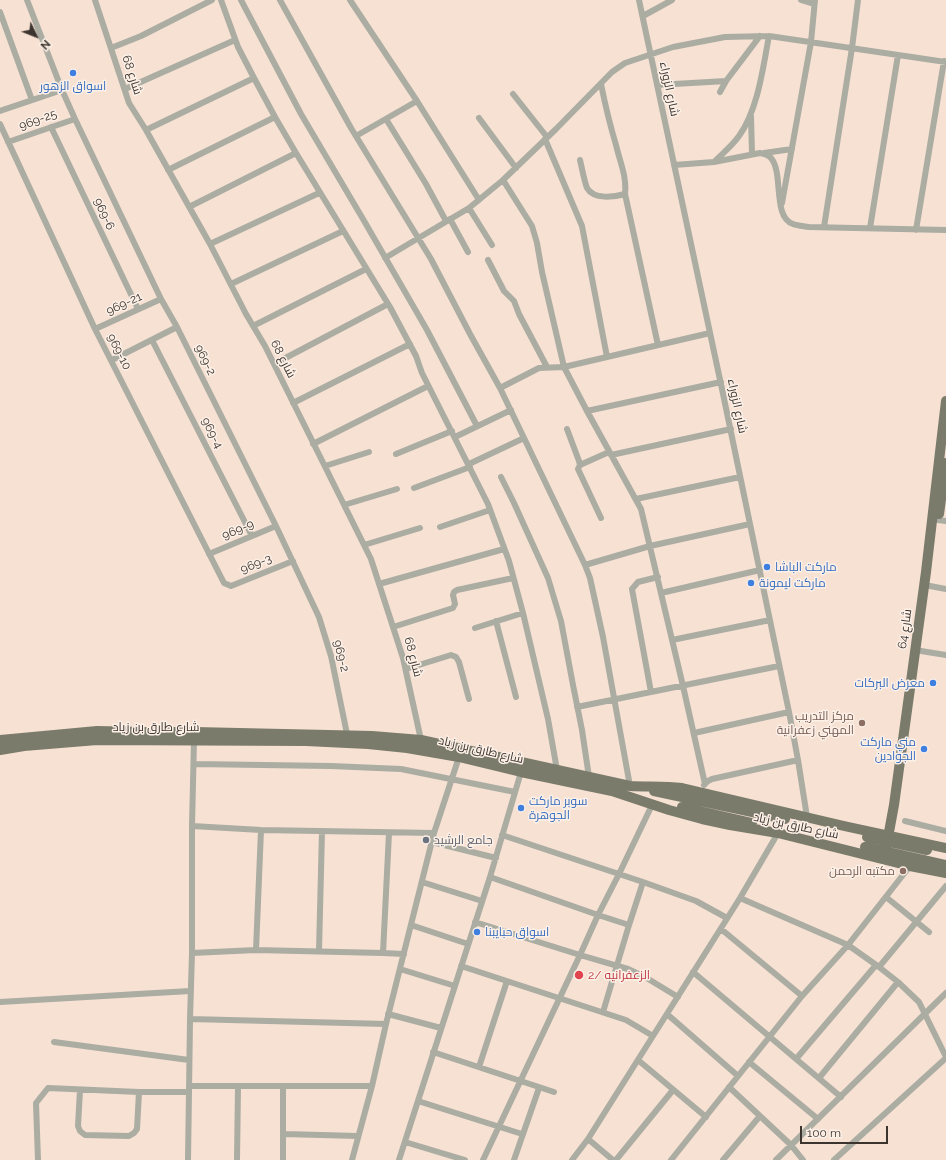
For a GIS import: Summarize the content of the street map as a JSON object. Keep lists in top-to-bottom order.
{
  "streets": {
    "main road": ["شارع 64", "شارع طارق بن زياد"],
    "street": [
      "شارع 68",
      "شارع الزوراء",
      "969-25",
      "969-6",
      "969-21",
      "969-10",
      "969-2",
      "969-4",
      "969-9",
      "969-3"
    ]
  },
  "crossings": [
    ["شارع 68", "شارع طارق بن زياد"],
    ["شارع الزوراء", "شارع طارق بن زياد"],
    ["969-25", "969-6"],
    ["969-25", "969-10"],
    ["969-25", "969-2"],
    ["969-6", "969-21"],
    ["969-21", "969-10"],
    ["969-21", "969-2"],
    ["969-10", "969-9"],
    ["969-10", "969-3"],
    ["969-2", "969-9"],
    ["969-2", "969-3"],
    ["969-2", "شارع طارق بن زياد"],
    ["969-4", "969-9"],
    ["شارع 64", "شارع طارق بن زياد"]
  ],
  "places": [
    "اسواق الزهور",
    "ماركت الباشا",
    "ماركت ليمونة",
    "معرض البركات",
    "مركز التدريب المهني زعفرانية",
    "مني ماركت الجوادين",
    "سوبر ماركت الجوهرة",
    "جامع الرشيد",
    "مكتبه الرحمن",
    "اسواق حبايبنا",
    "الزعفرانيه /2"
  ],
  "scale_bar": "100 m",
  "north": "bottom right"
}
